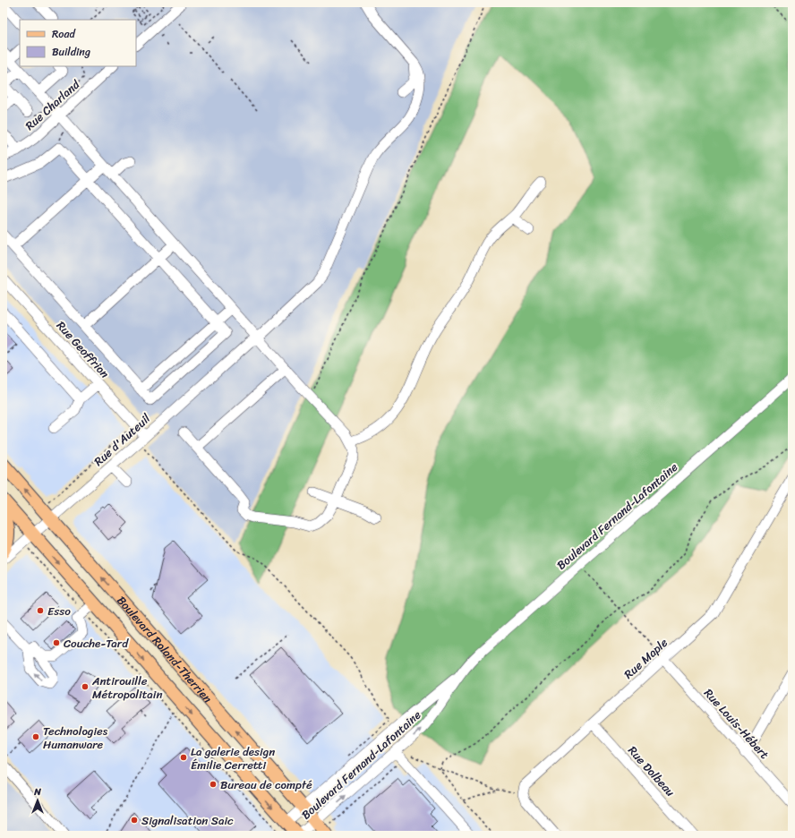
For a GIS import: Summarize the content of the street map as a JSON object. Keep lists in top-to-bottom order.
{
  "streets": {
    "main road": ["Boulevard Roland-Therrien"],
    "street": [
      "Rue Charland",
      "Rue Geoffrion",
      "Rue d'Auteuil",
      "Boulevard Fernand-Lafontaine",
      "Rue Maple",
      "Rue Louis-Hébert",
      "Rue Dolbeau"
    ]
  },
  "crossings": [
    ["Rue Geoffrion", "Rue d'Auteuil"],
    ["Rue d'Auteuil", "Boulevard Roland-Therrien"],
    ["Boulevard Fernand-Lafontaine", "Boulevard Roland-Therrien"],
    ["Rue Maple", "Rue Louis-Hébert"],
    ["Rue Maple", "Rue Dolbeau"]
  ],
  "places": [
    "Esso",
    "Couche-Tard",
    "Antirouille Métropolitain",
    "Technologies Humanware",
    "La galerie design Émilie Cerretti",
    "Bureau de compté",
    "Signalisation Saic"
  ],
  "legend": ["Road", "Building"],
  "north": "top"
}
